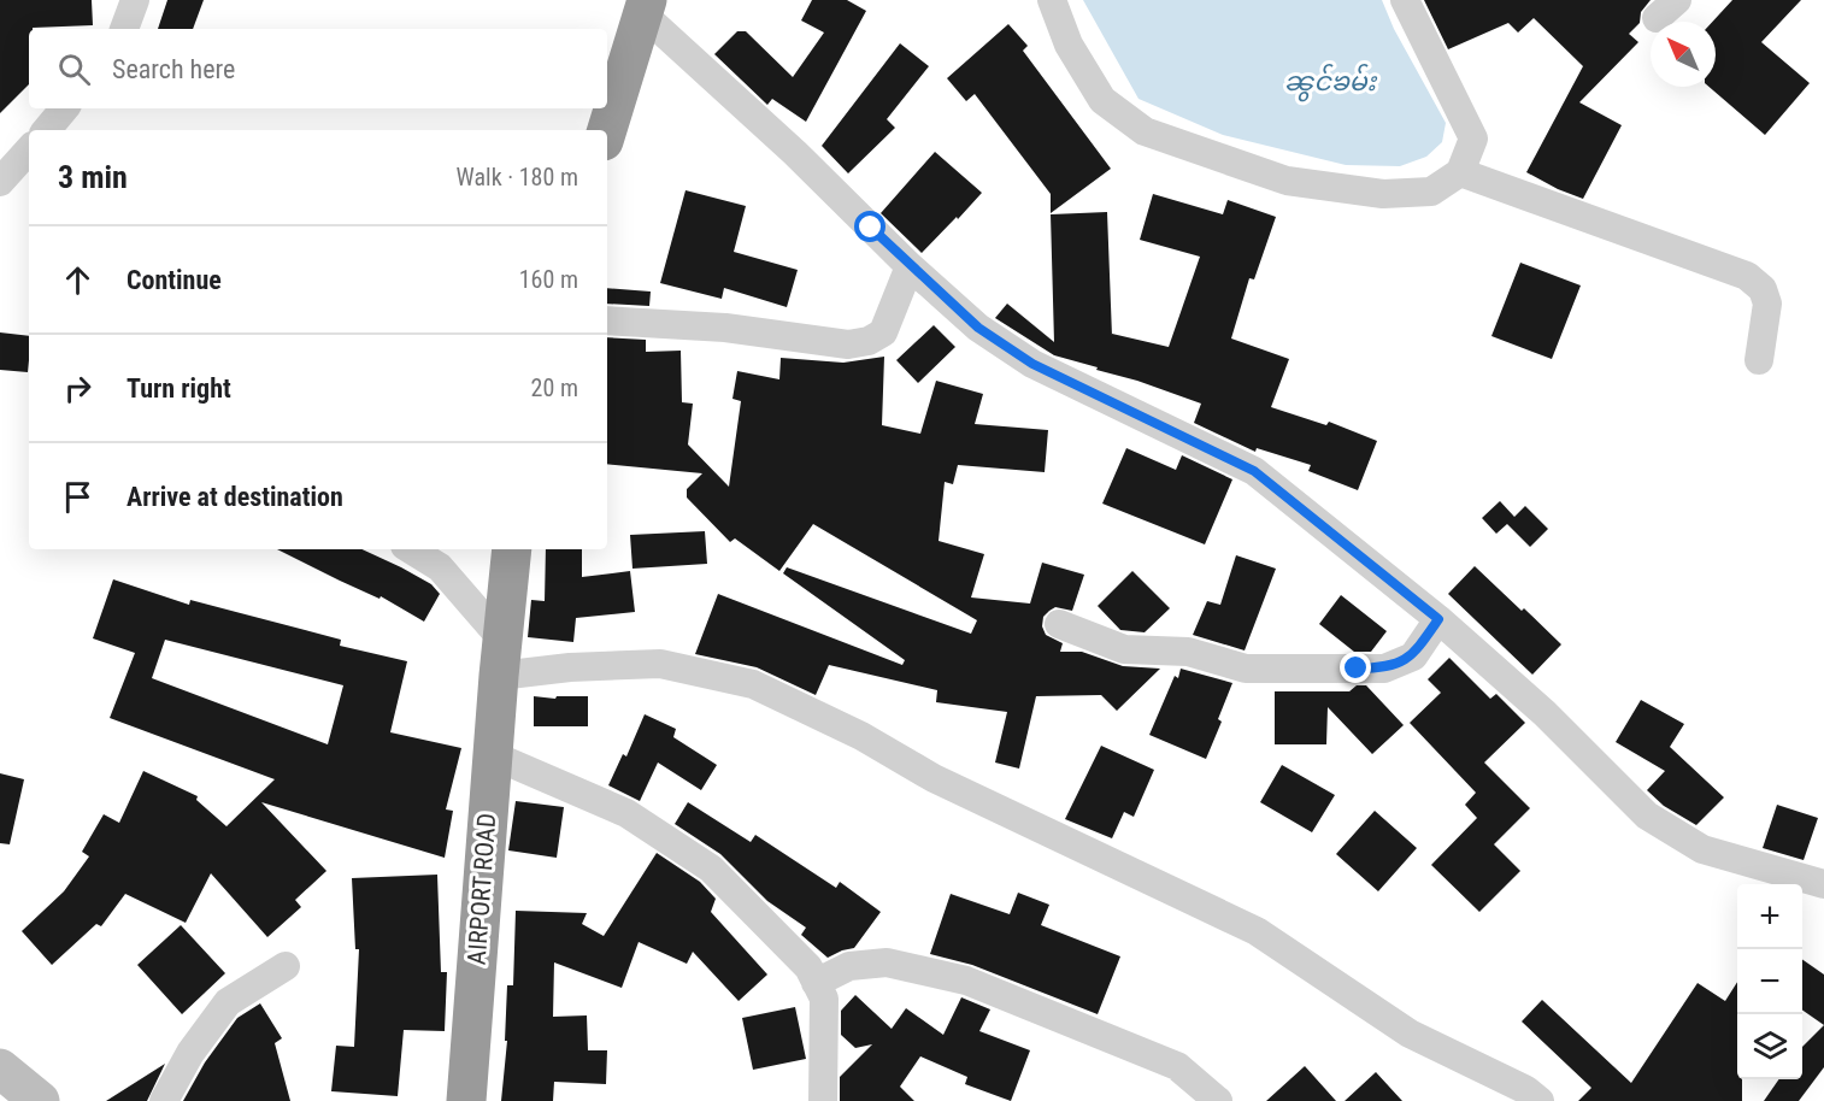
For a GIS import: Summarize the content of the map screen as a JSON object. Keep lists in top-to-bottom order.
{
  "streets": {
    "highway": ["AIRPORT ROAD"]
  },
  "water": ["ၼွင်ၶမ်း"],
  "north": "top left",
  "page": {
    "search": "Search here",
    "heading": ["3 min", "Walk · 180 m"],
    "list": [
      ["Continue", "160 m"],
      ["Turn right", "20 m"],
      "Arrive at destination"
    ],
    "map_buttons": ["+", "−"]
  }
}
